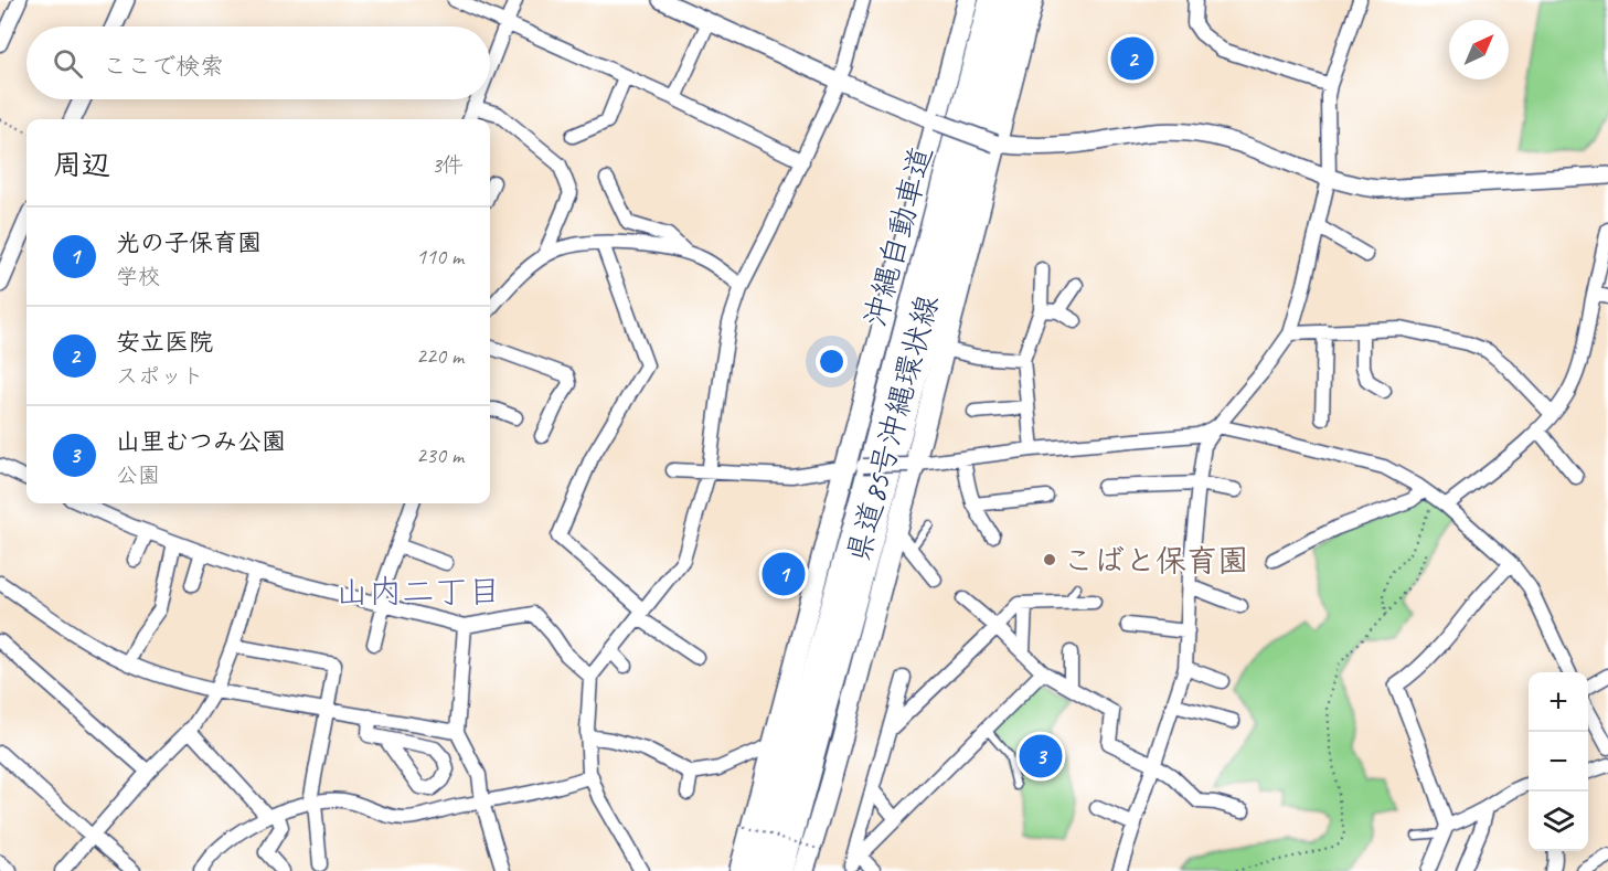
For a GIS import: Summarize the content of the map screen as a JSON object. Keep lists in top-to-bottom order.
{
  "streets": {
    "highway": ["沖縄自動車道"],
    "main road": ["県道85号沖縄環状線"]
  },
  "districts": ["山内二丁目"],
  "places": ["こばと保育園"],
  "north": "top right",
  "page": {
    "search": "ここで検索",
    "pins": ["2", "1", "3"],
    "heading": ["周辺", "3件"],
    "list": [
      {
        "mark": "1",
        "name": "光の子保育園",
        "note": "学校",
        "value": "110 m"
      },
      {
        "mark": "2",
        "name": "安立医院",
        "note": "スポット",
        "value": "220 m"
      },
      {
        "mark": "3",
        "name": "山里むつみ公園",
        "note": "公園",
        "value": "230 m"
      }
    ],
    "map_buttons": ["+", "−"]
  }
}
